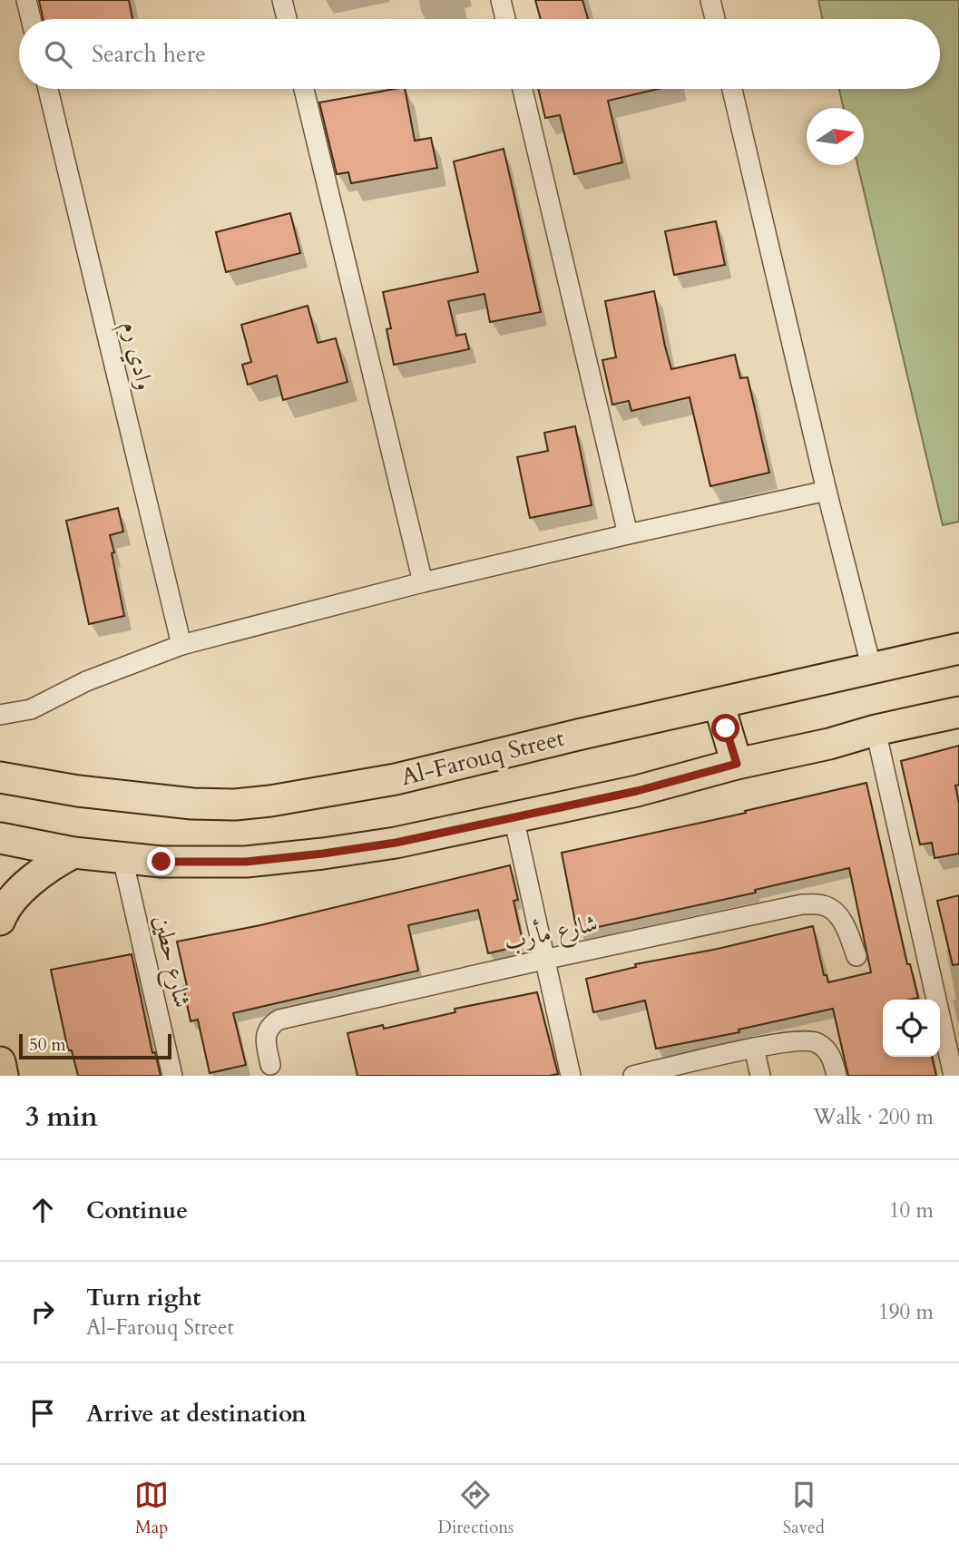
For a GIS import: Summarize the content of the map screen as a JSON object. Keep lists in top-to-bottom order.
{
  "streets": {
    "main road": ["Al-Farouq Street"],
    "street": ["وادي رم", "شارع مأرب", "شارع حطين"]
  },
  "scale_bar": "50 m",
  "north": "right",
  "page": {
    "search": "Search here",
    "scale": "50 m",
    "heading": ["3 min", "Walk · 200 m"],
    "list": [
      ["Continue", "10 m"],
      ["Turn right", "Al-Farouq Street", "190 m"],
      "Arrive at destination"
    ],
    "nav": ["Map", "Directions", "Saved"]
  }
}
